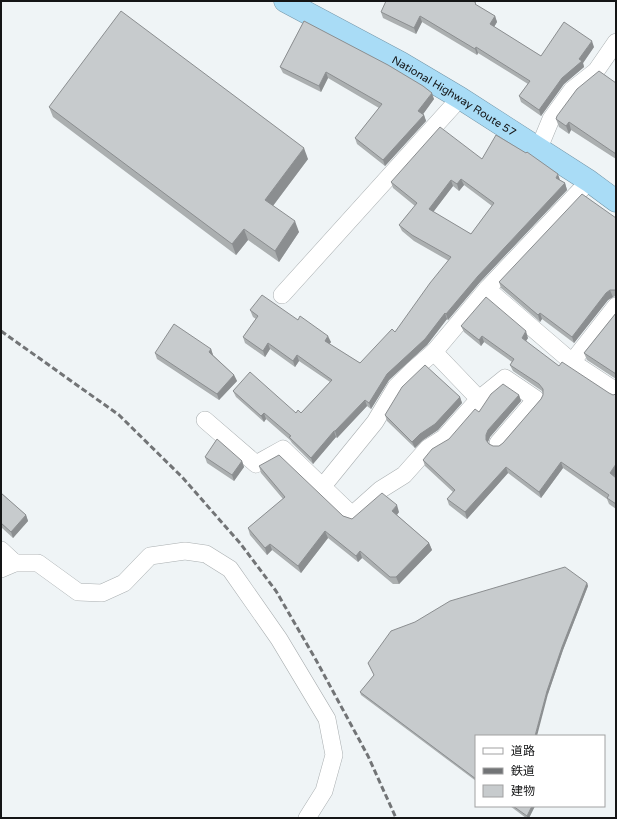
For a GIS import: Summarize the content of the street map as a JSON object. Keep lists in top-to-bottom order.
{
  "streets": {
    "highway": ["National Highway Route 57"]
  },
  "legend": ["道路", "鉄道", "建物"]
}
